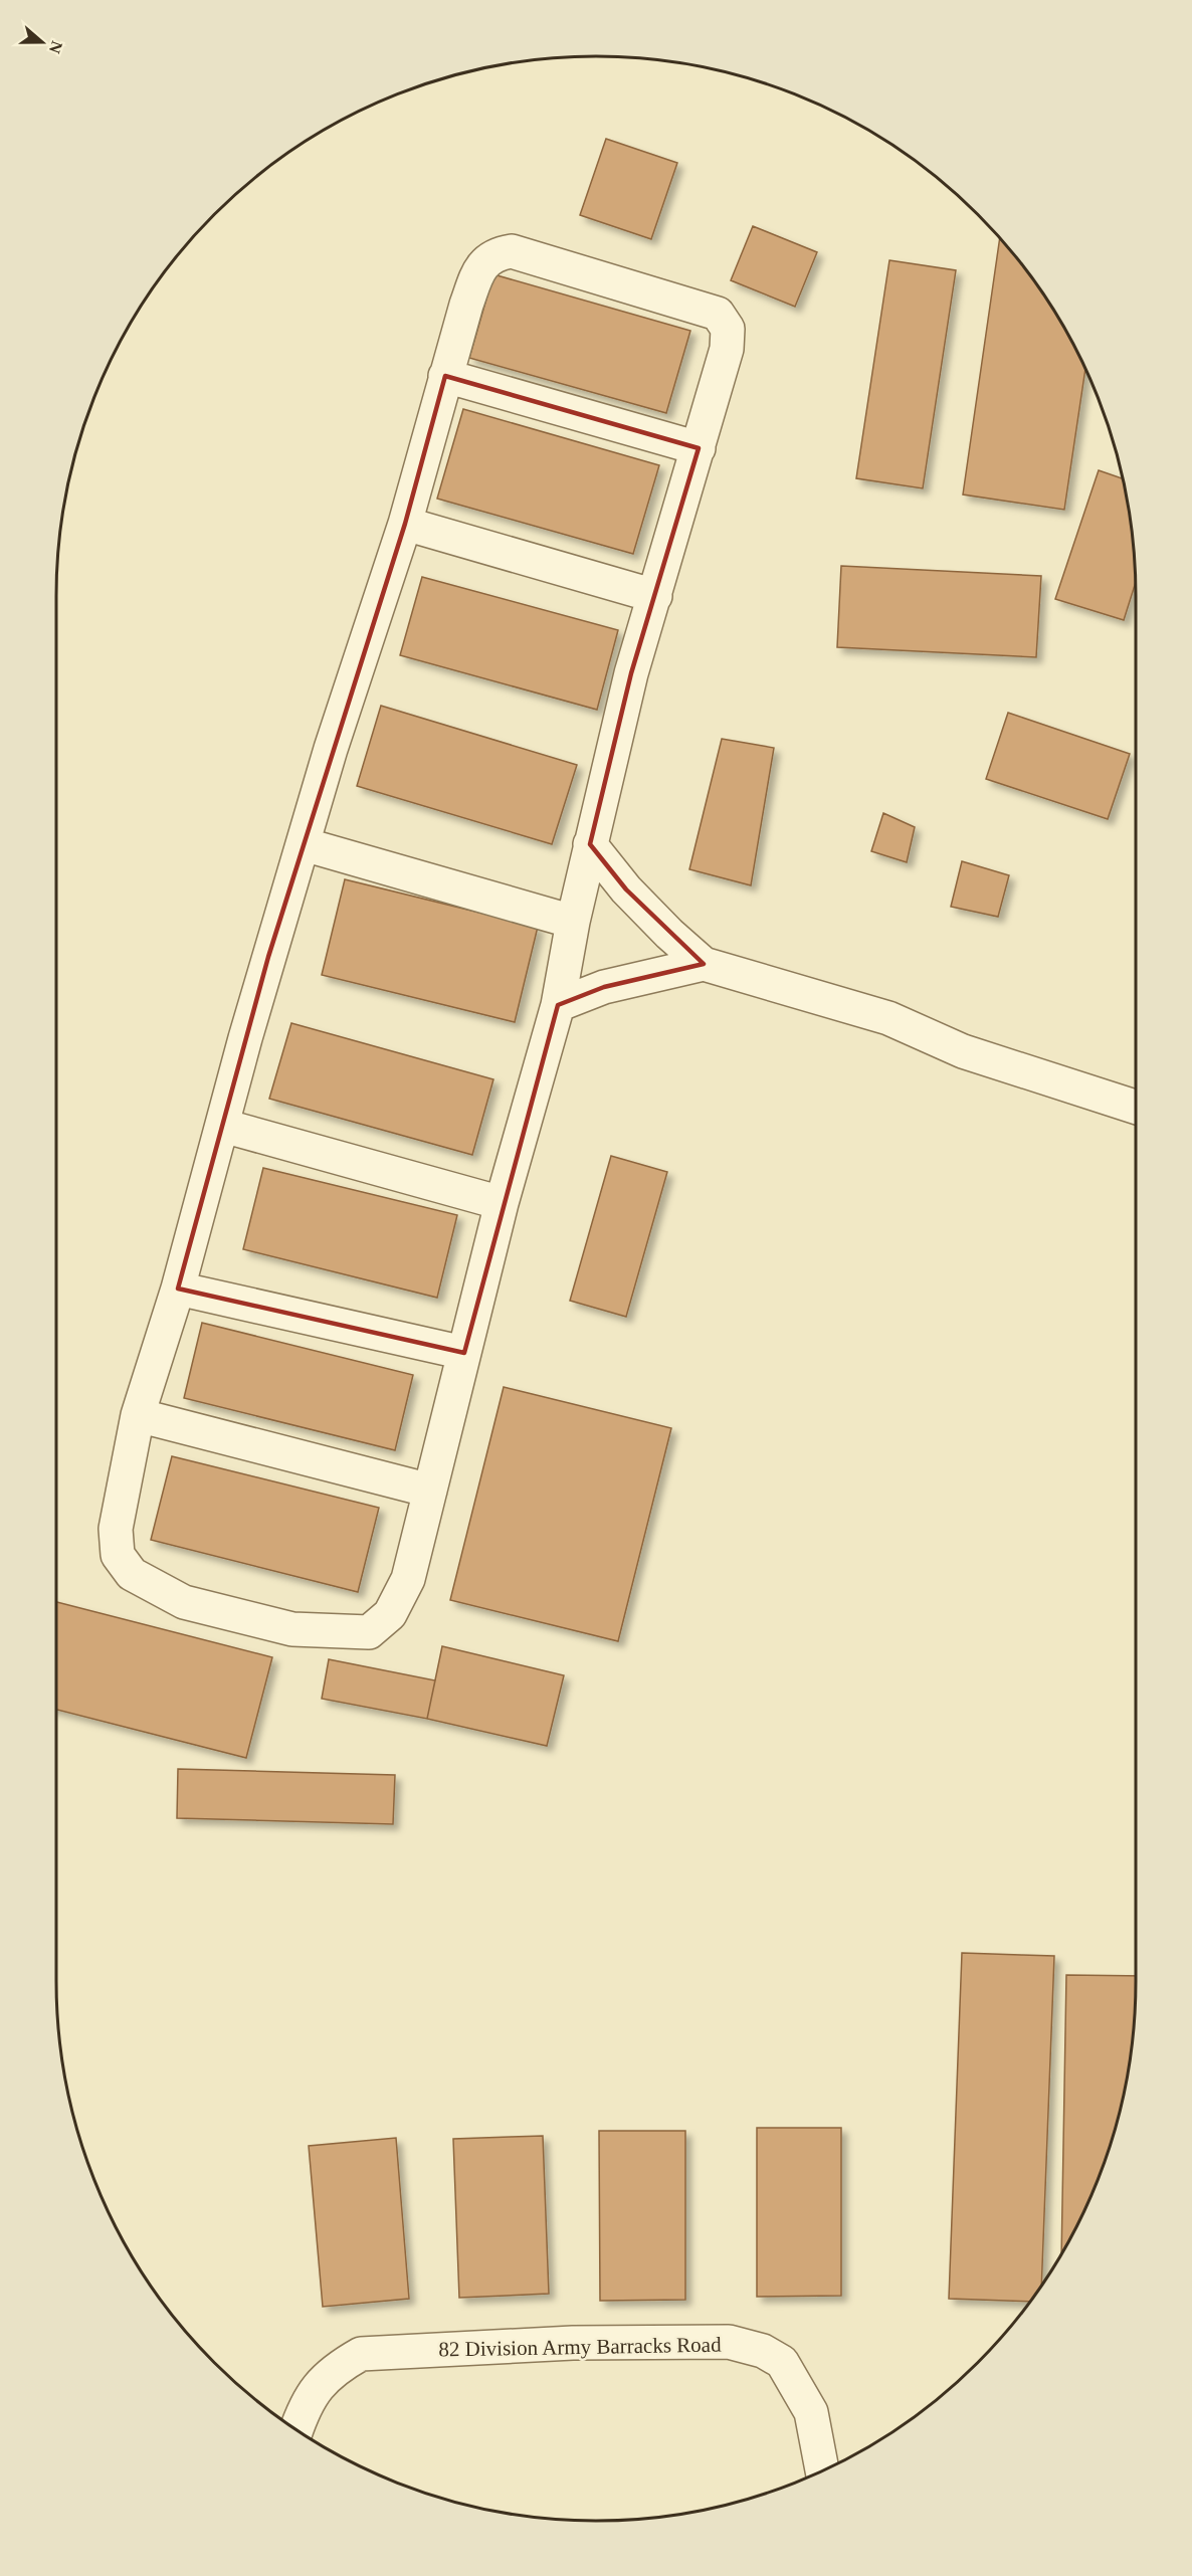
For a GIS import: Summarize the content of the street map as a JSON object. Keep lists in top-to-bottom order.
{
  "streets": {
    "street": ["82 Division Army Barracks Road"]
  },
  "north": "right"
}
